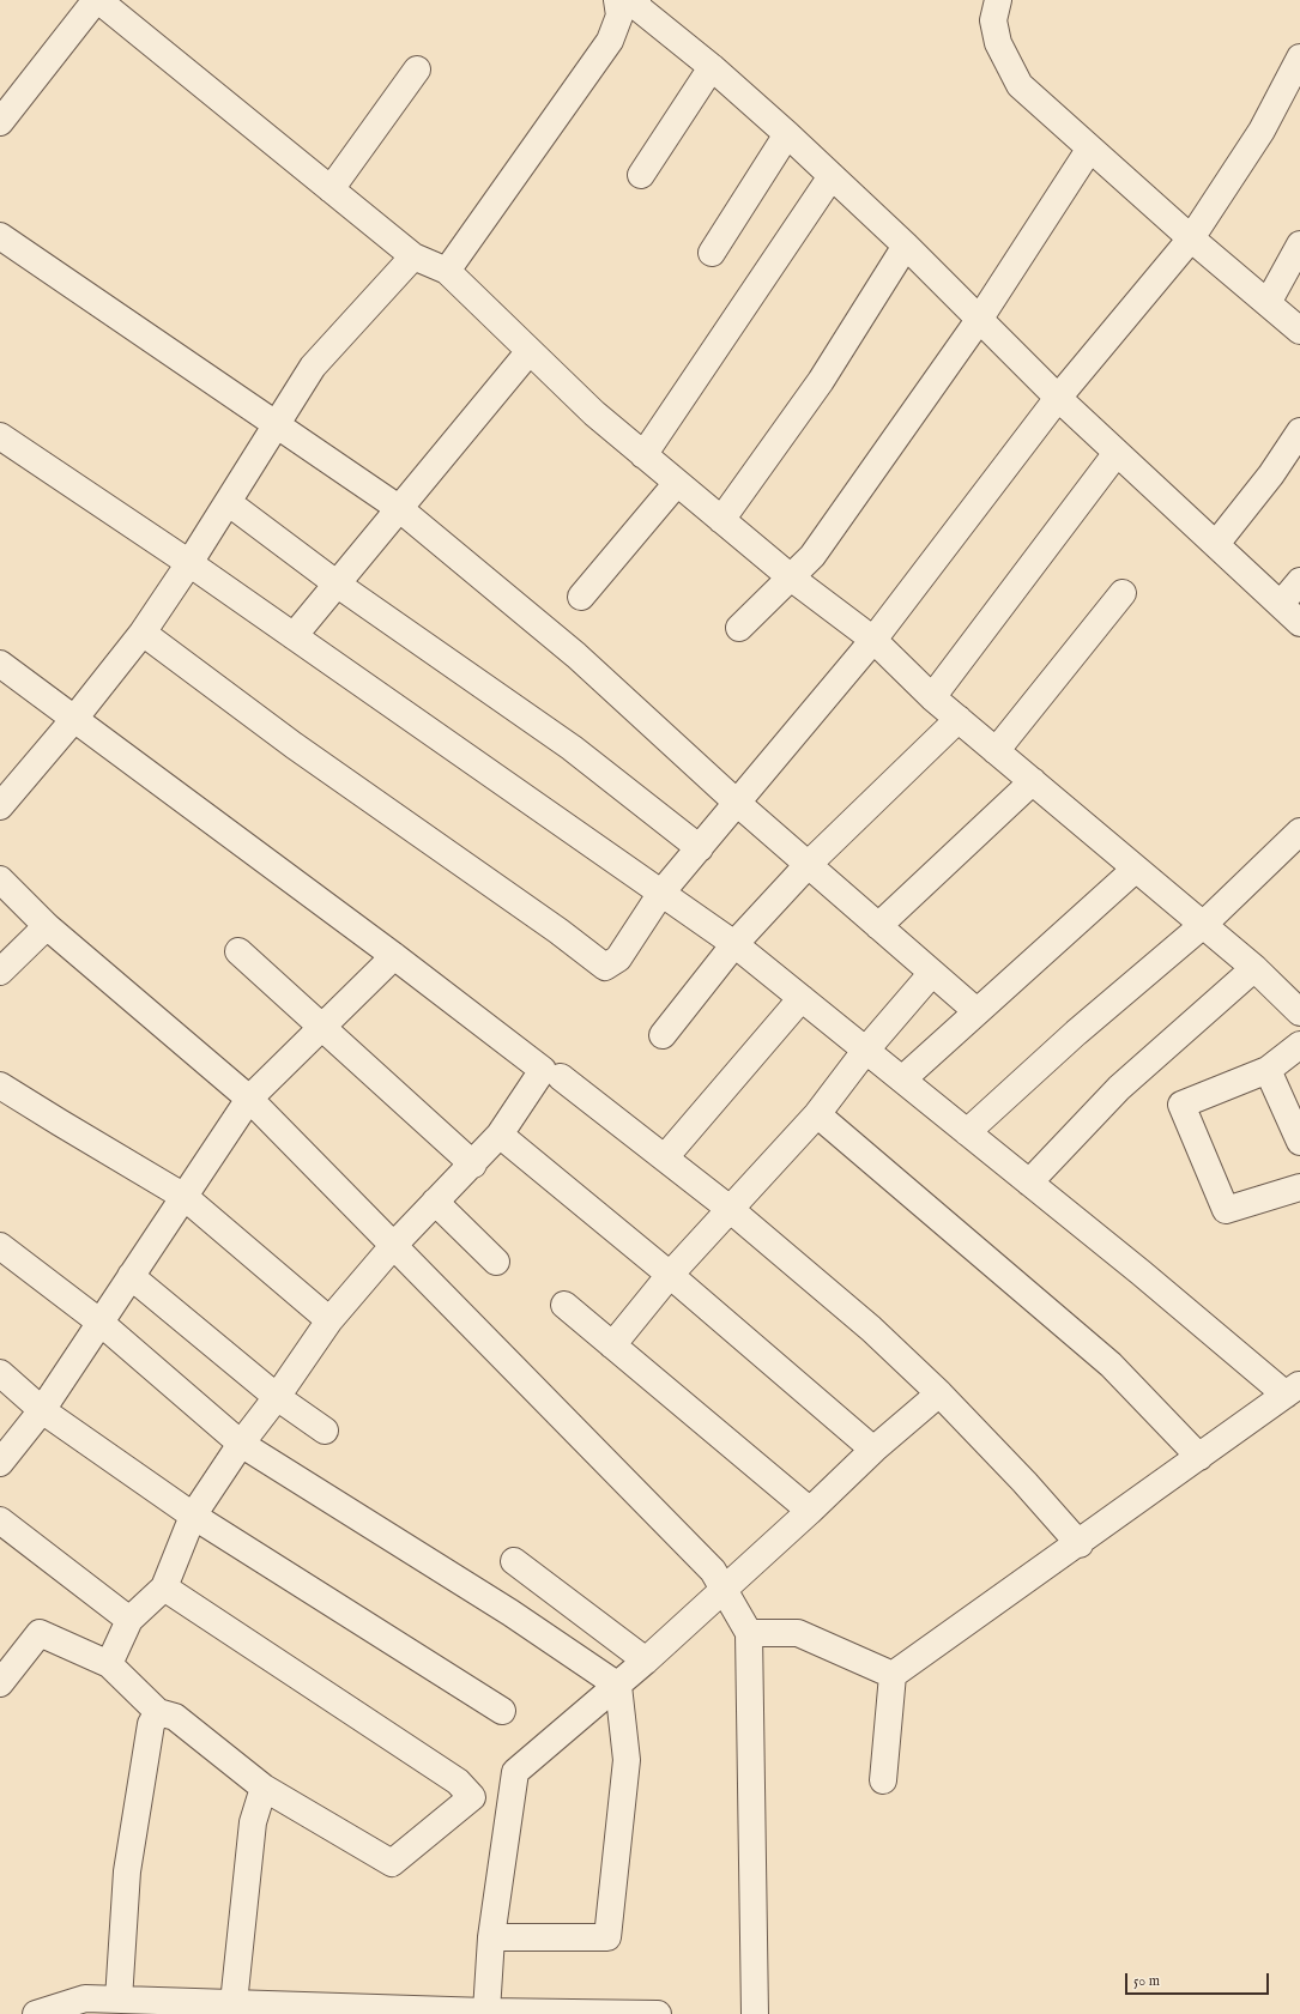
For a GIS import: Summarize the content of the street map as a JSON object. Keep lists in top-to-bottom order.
{
  "scale_bar": "50 m"
}
